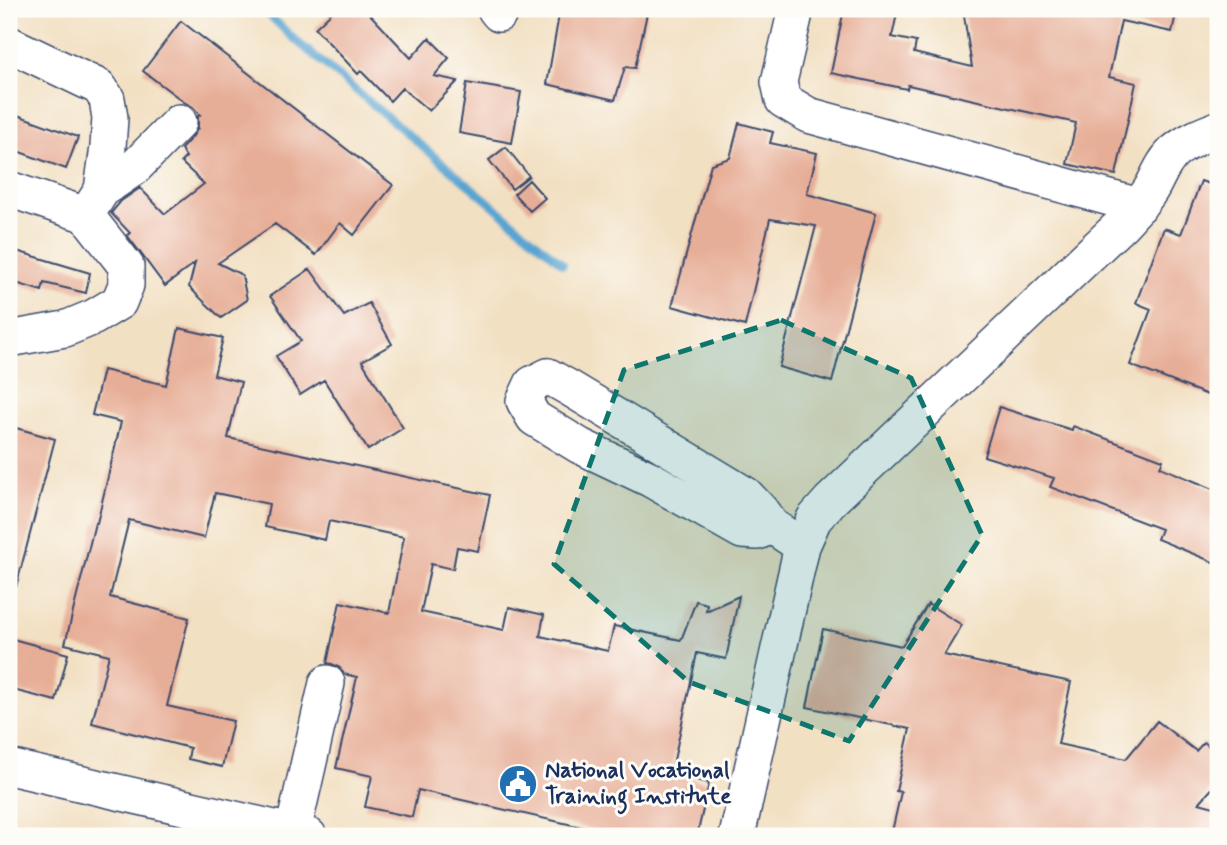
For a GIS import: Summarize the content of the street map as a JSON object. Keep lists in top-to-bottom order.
{
  "places": {
    "public building": ["National Vocational Training Institute"]
  }
}
